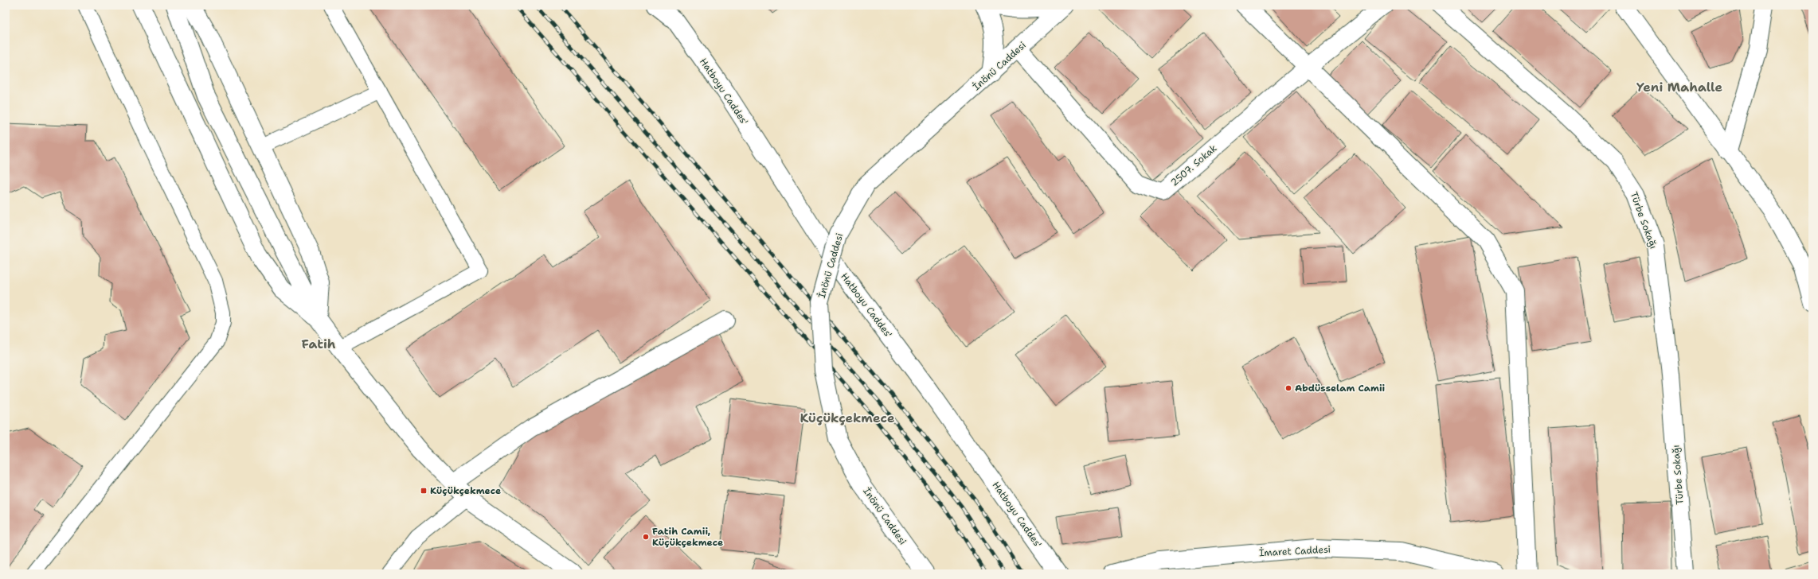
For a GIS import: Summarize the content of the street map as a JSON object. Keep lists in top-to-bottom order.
{
  "streets": {
    "street": [
      "İnönü Caddesi",
      "Hatboyu Caddes'",
      "2507. Sokak",
      "Türbe Sokağı",
      "İmaret Caddesi"
    ]
  },
  "crossings": [
    ["İnönü Caddesi", "2507. Sokak"]
  ],
  "districts": ["Yeni Mahalle", "Fatih", "Küçükçekmece"],
  "places": {
    "other": ["Abdüsselam Camii", "Fatih Camii, Küçükçekmece"],
    "transit": ["Küçükçekmece"]
  }
}
